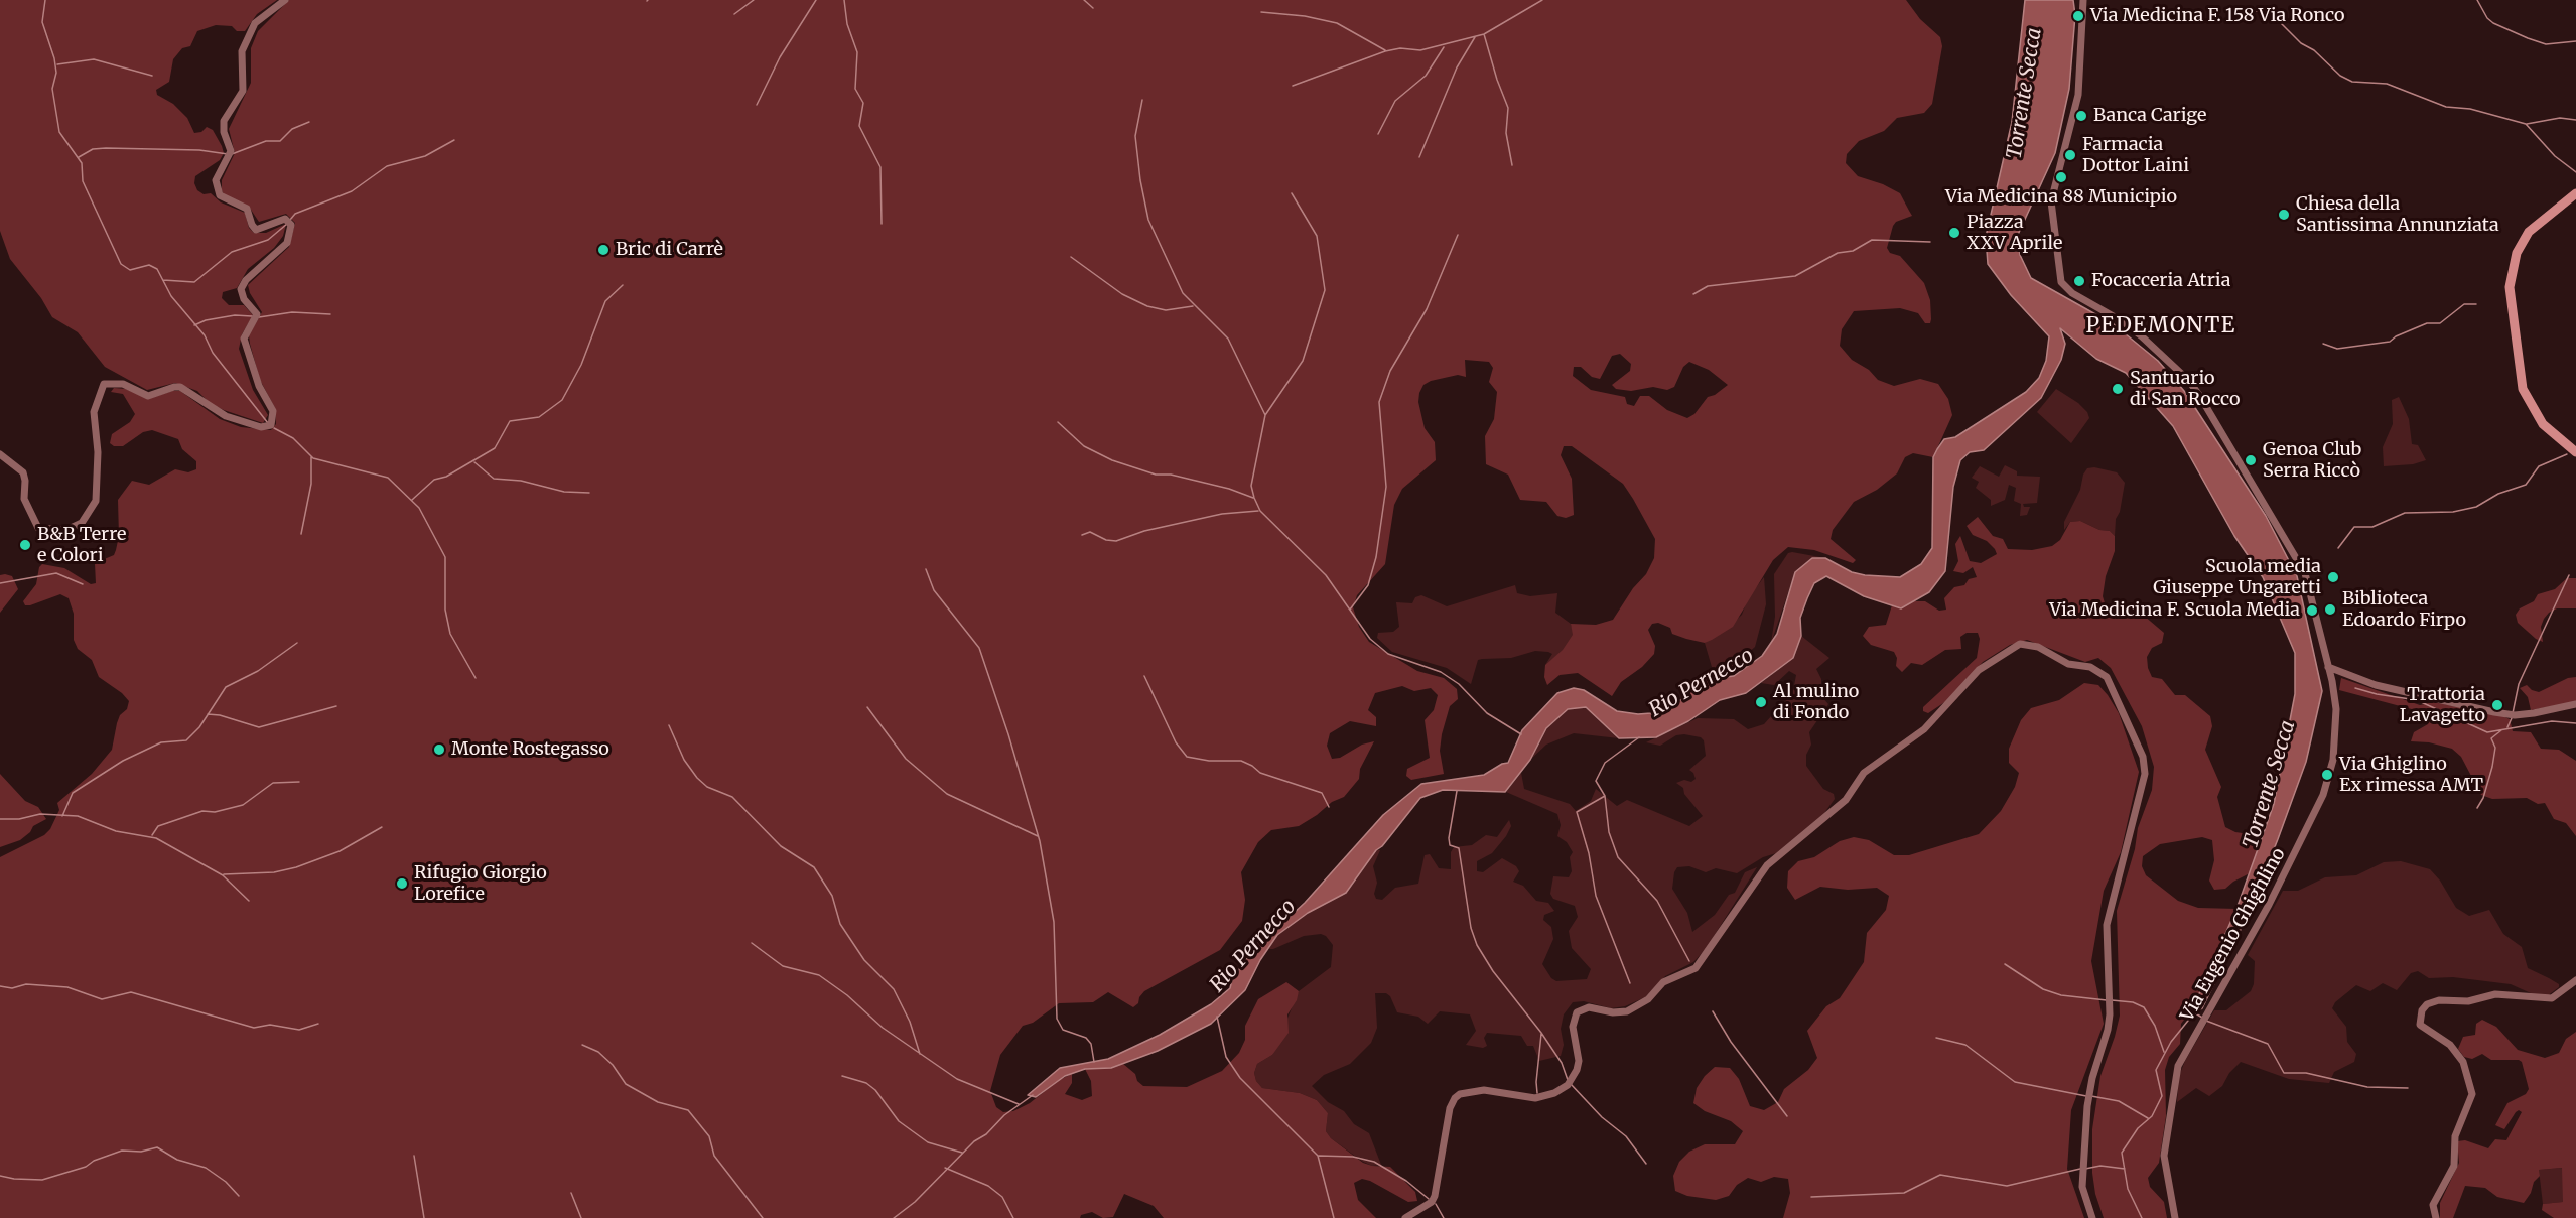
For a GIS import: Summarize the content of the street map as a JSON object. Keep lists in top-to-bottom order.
{
  "streets": {
    "main road": ["Via Eugenio Ghighlino"]
  },
  "districts": ["PEDEMONTE"],
  "water": ["Torrente Secca", "Rio Pernecco"],
  "places": [
    "Via Medicina F. 158 Via Ronco",
    "Banca Carige",
    "Farmacia Dottor Laini",
    "Via Medicina 88 Municipio",
    "Chiesa della Santissima Annunziata",
    "Piazza XXV Aprile",
    "Bric di Carrè",
    "Focacceria Atria",
    "Santuario di San Rocco",
    "Genoa Club Serra Riccò",
    "B&B Terre e Colori",
    "Scuola media Giuseppe Ungaretti",
    "Biblioteca Edoardo Firpo",
    "Via Medicina F. Scuola Media",
    "Al mulino di Fondo",
    "Trattoria Lavagetto",
    "Monte Rostegasso",
    "Via Ghiglino Ex rimessa AMT",
    "Rifugio Giorgio Lorefice"
  ]
}
